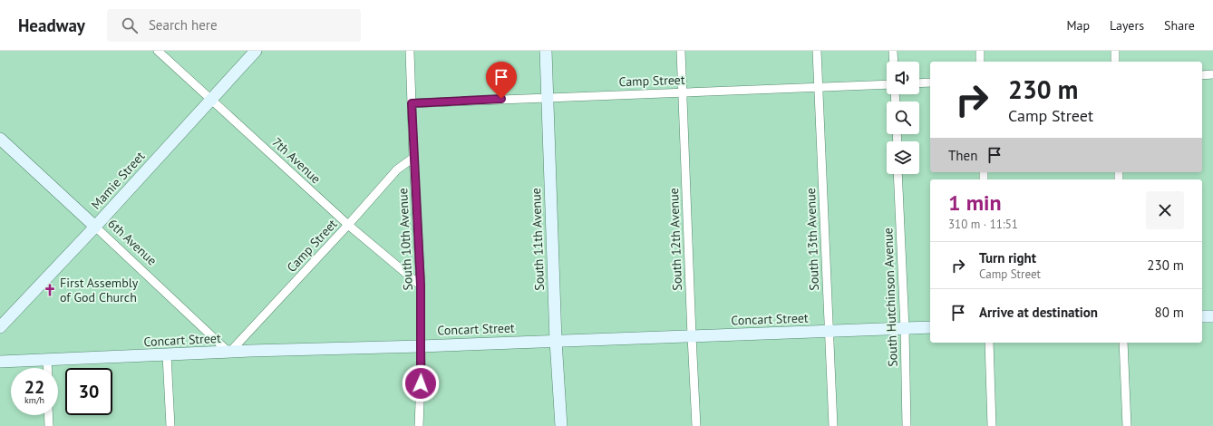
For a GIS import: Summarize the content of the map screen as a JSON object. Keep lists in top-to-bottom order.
{
  "streets": {
    "street": [
      "Camp Street",
      "7th Avenue",
      "Mamie Street",
      "South 10th Avenue",
      "South 11th Avenue",
      "South 12th Avenue",
      "South 13th Avenue",
      "6th Avenue",
      "South Hutchinson Avenue",
      "Concart Street"
    ]
  },
  "crossings": [
    ["Camp Street", "7th Avenue"],
    ["Camp Street", "South 10th Avenue"],
    ["Camp Street", "South 11th Avenue"],
    ["Camp Street", "South 12th Avenue"],
    ["Camp Street", "South 13th Avenue"],
    ["Camp Street", "6th Avenue"],
    ["Camp Street", "Concart Street"],
    ["7th Avenue", "Mamie Street"],
    ["7th Avenue", "South 10th Avenue"],
    ["Mamie Street", "6th Avenue"],
    ["South 10th Avenue", "Concart Street"],
    ["South 11th Avenue", "Concart Street"],
    ["South 12th Avenue", "Concart Street"],
    ["South 13th Avenue", "Concart Street"],
    ["6th Avenue", "Concart Street"],
    ["South Hutchinson Avenue", "Concart Street"]
  ],
  "places": {
    "church": ["First Assembly of God Church"]
  },
  "page": {
    "header": "Headway",
    "search": "Search here",
    "nav": ["Map", "Layers", "Share"],
    "turn": ["230 m", "Camp Street"],
    "then": "Then",
    "heading": ["1 min", "310 m · 11:51"],
    "list": [
      {
        "name": "Turn right",
        "note": "Camp Street",
        "value": "230 m"
      },
      {
        "name": "Arrive at destination",
        "value": "80 m"
      }
    ],
    "speed": "22 km/h",
    "limit": "30"
  }
}
